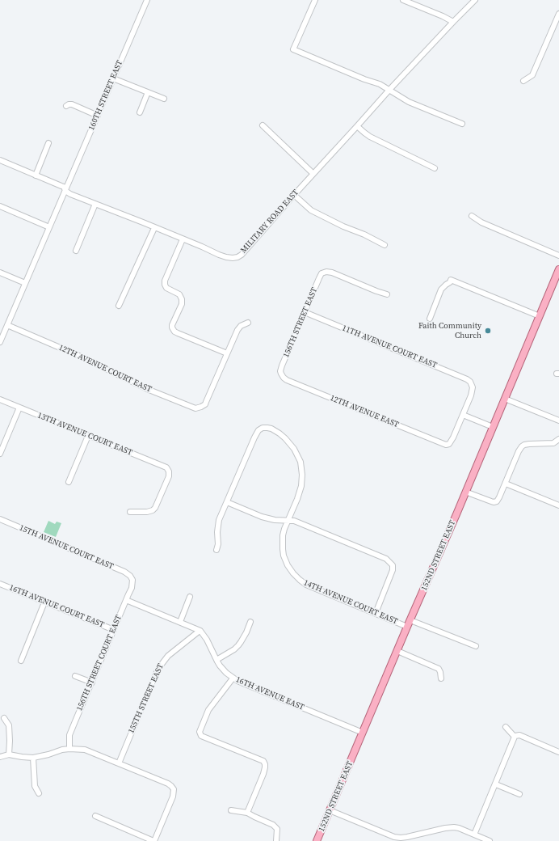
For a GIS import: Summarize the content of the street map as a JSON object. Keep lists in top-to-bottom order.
{
  "streets": {
    "main road": ["152ND STREET EAST"],
    "street": [
      "160TH STREET EAST",
      "MILITARY ROAD EAST",
      "156TH STREET EAST",
      "11TH AVENUE COURT EAST",
      "12TH AVENUE COURT EAST",
      "12TH AVENUE EAST",
      "13TH AVENUE COURT EAST",
      "15TH AVENUE COURT EAST",
      "14TH AVENUE COURT EAST",
      "16TH AVENUE COURT EAST",
      "156TH STREET COURT EAST",
      "16TH AVENUE EAST",
      "155TH STREET EAST"
    ]
  },
  "crossings": [
    ["160TH STREET EAST", "MILITARY ROAD EAST"],
    ["156TH STREET EAST", "11TH AVENUE COURT EAST"],
    ["156TH STREET EAST", "12TH AVENUE EAST"],
    ["11TH AVENUE COURT EAST", "12TH AVENUE EAST"],
    ["15TH AVENUE COURT EAST", "156TH STREET COURT EAST"],
    ["152ND STREET EAST", "14TH AVENUE COURT EAST"],
    ["152ND STREET EAST", "16TH AVENUE EAST"],
    ["16TH AVENUE COURT EAST", "156TH STREET COURT EAST"],
    ["156TH STREET COURT EAST", "16TH AVENUE EAST"],
    ["16TH AVENUE EAST", "155TH STREET EAST"]
  ],
  "places": ["Faith Community Church"]
}
